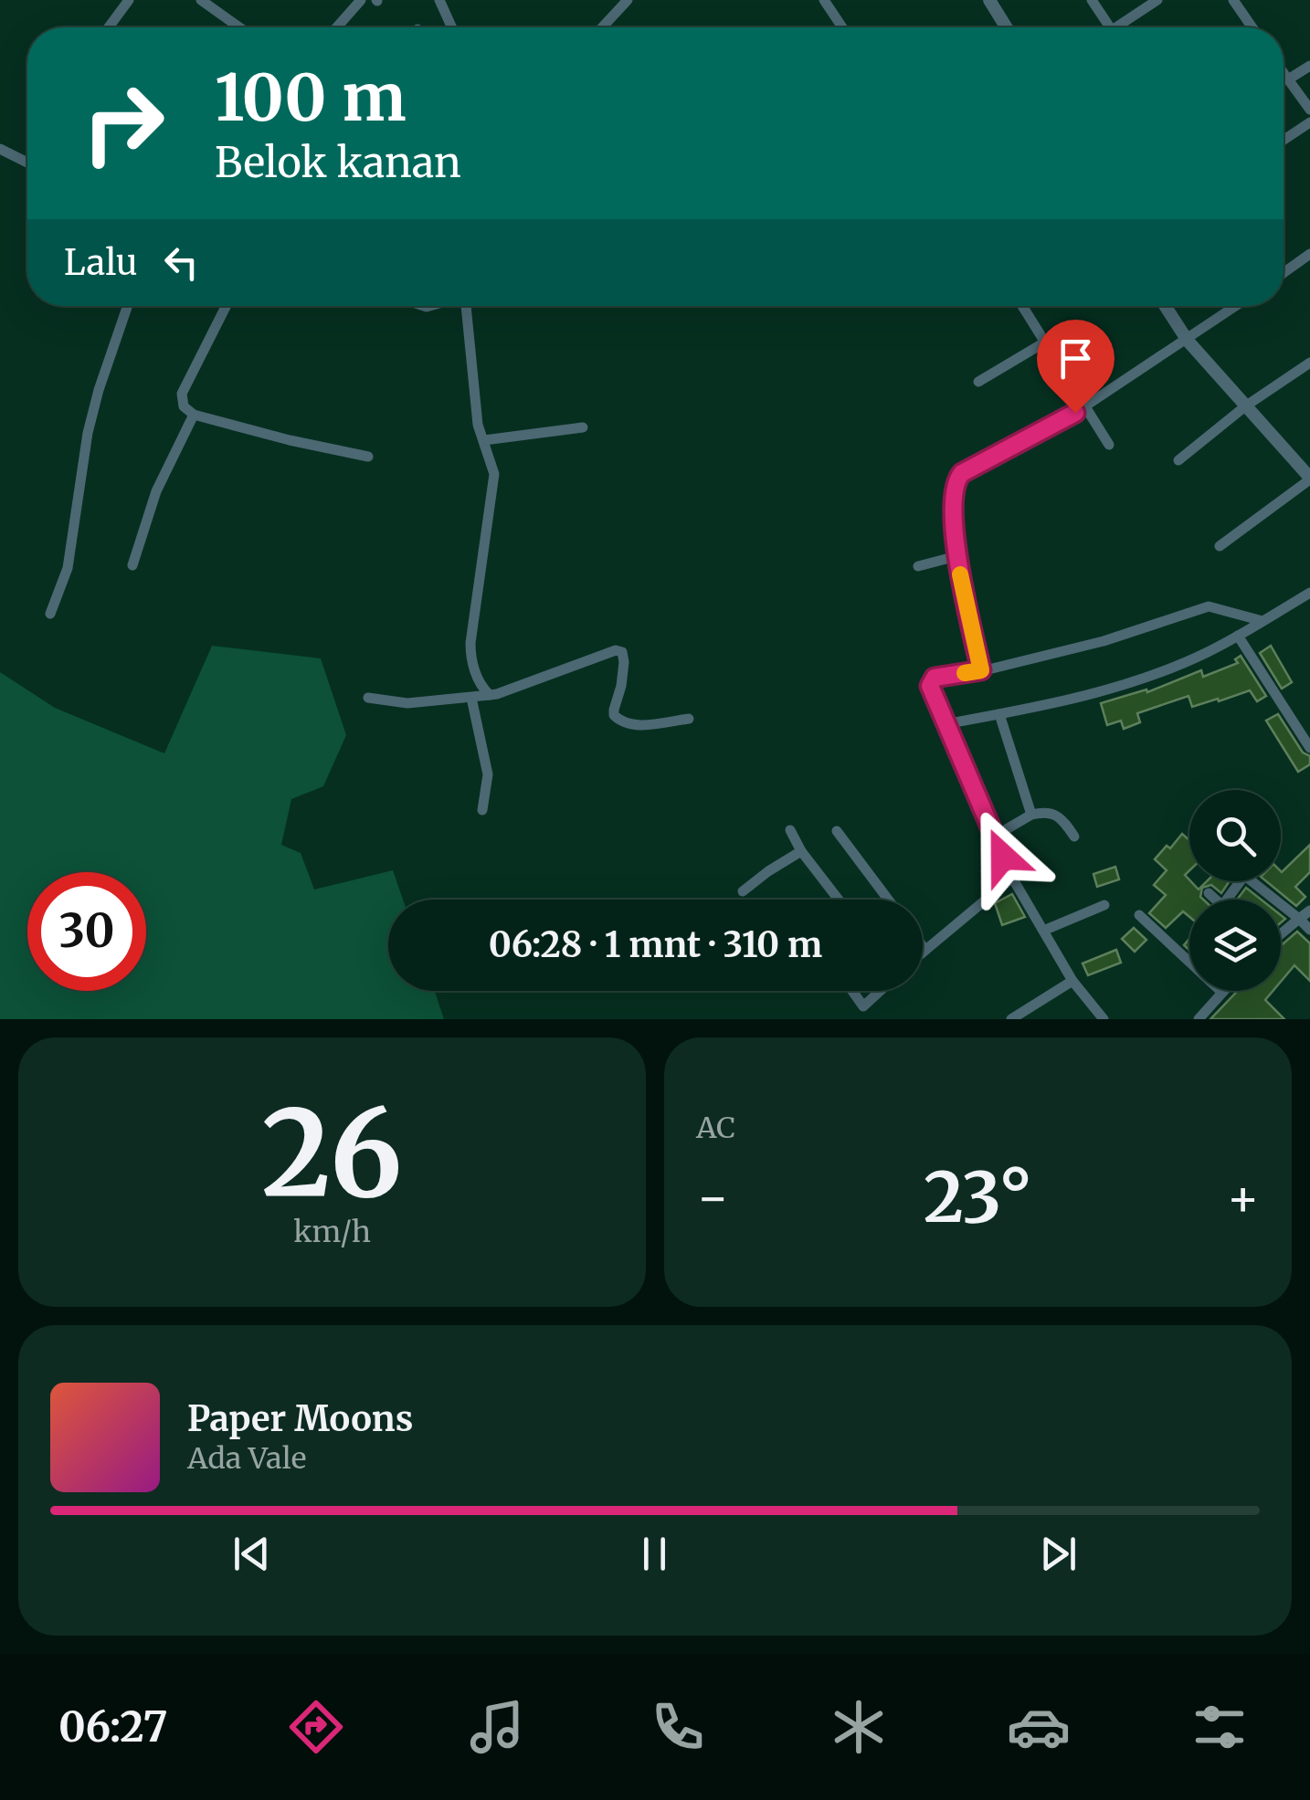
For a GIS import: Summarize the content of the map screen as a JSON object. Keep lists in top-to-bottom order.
{
  "page": {
    "turn": ["100 m", "Belok kanan"],
    "then": "Lalu",
    "limit": "30",
    "trip": "06:28 · 1 mnt · 310 m",
    "tile": [
      ["26", "km/h"],
      "AC"
    ],
    "heat": ["−", "23°", "+"],
    "song": ["Paper Moons", "Ada Vale"],
    "tabs": "06:27"
  }
}
